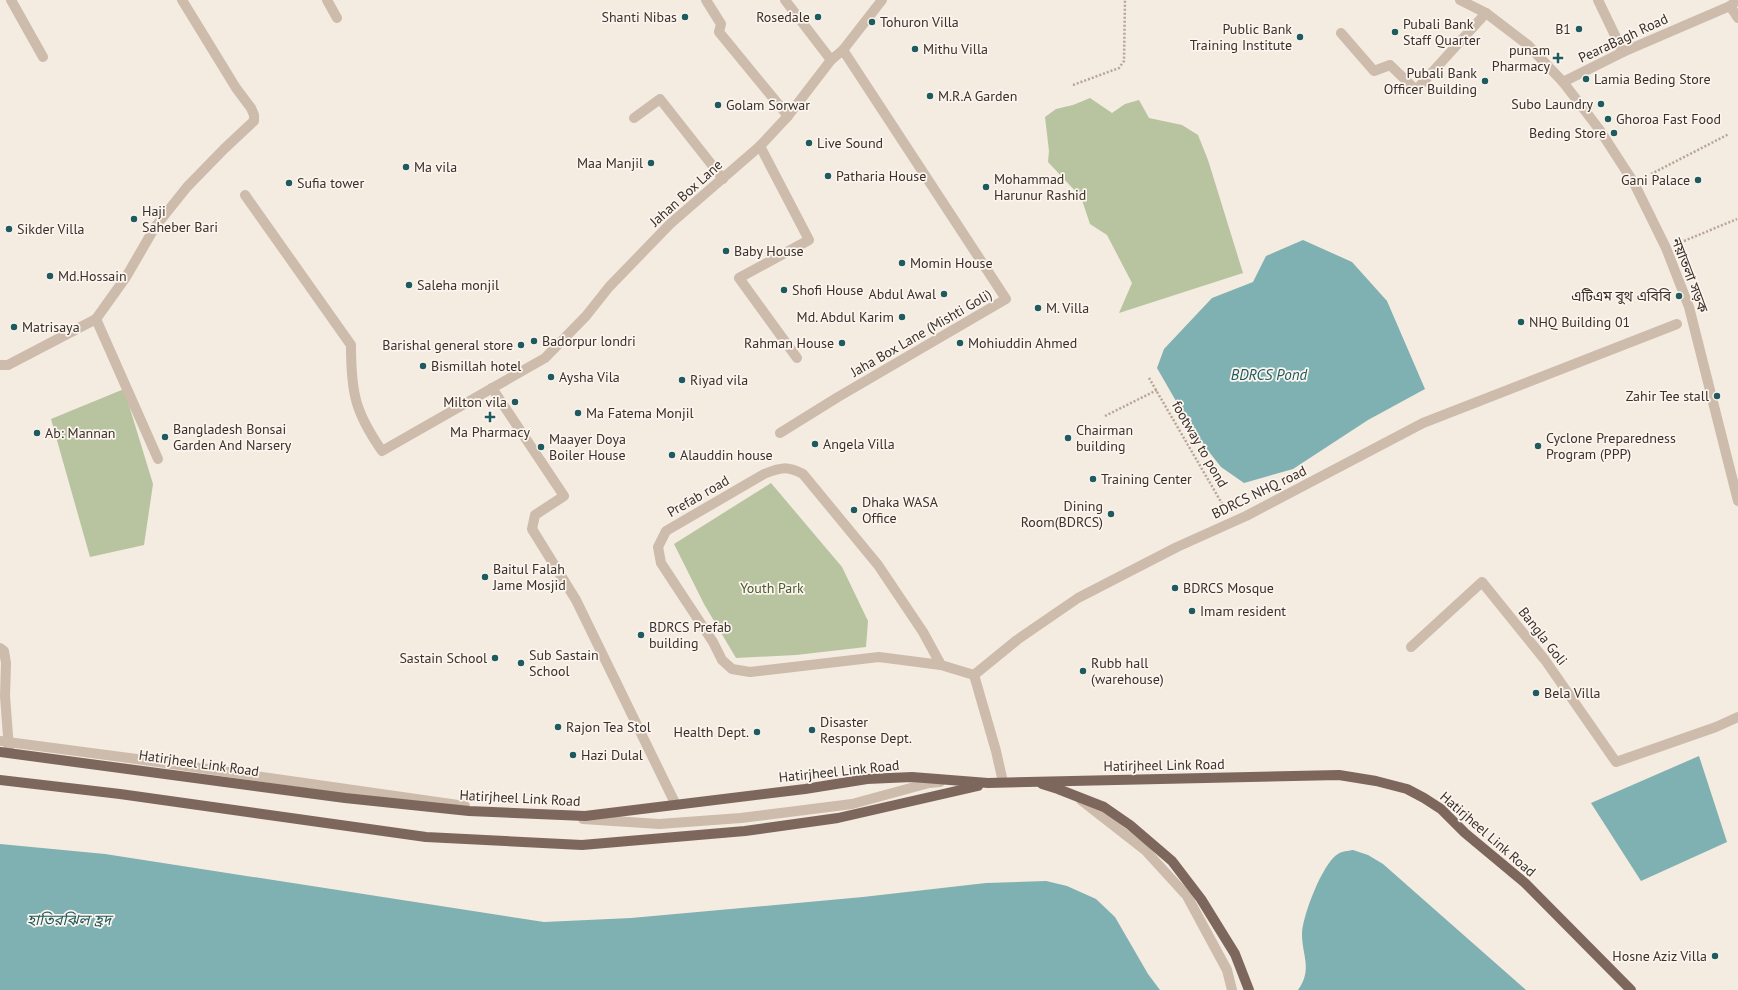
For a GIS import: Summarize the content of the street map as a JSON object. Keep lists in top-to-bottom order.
{
  "streets": {
    "main road": ["Hatirjheel Link Road"],
    "street": [
      "PearaBagh Road",
      "Jahan Box Lane",
      "নয়াতলা সড়ক",
      "Jaha Box Lane (Mishti Goli)",
      "BDRCS NHQ road",
      "Prefab road",
      "Bangla Goli"
    ],
    "path": ["footway to pond"]
  },
  "crossings": [
    ["PearaBagh Road", "নয়াতলা সড়ক"],
    ["Jahan Box Lane", "Jaha Box Lane (Mishti Goli)"],
    ["footway to pond", "BDRCS NHQ road"],
    ["BDRCS NHQ road", "Prefab road"]
  ],
  "water": ["BDRCS Pond", "হাতিরঝিল হ্রদ"],
  "parks": ["Youth Park"],
  "places": {
    "other": [
      "Shanti Nibas",
      "Rosedale",
      "Tohuron Villa",
      "B1",
      "Pubali Bank Staff Quarter",
      "Public Bank Training Institute",
      "Mithu Villa",
      "Lamia Beding Store",
      "Pubali Bank Officer Building",
      "M.R.A Garden",
      "Subo Laundry",
      "Golam Sorwar",
      "Ghoroa Fast Food",
      "Beding Store",
      "Live Sound",
      "Maa Manjil",
      "Ma vila",
      "Patharia House",
      "Gani Palace",
      "Sufia tower",
      "Mohammad Harunur Rashid",
      "Haji Saheber Bari",
      "Sikder Villa",
      "Baby House",
      "Momin House",
      "Md.Hossain",
      "Saleha monjil",
      "Shofi House",
      "Abdul Awal",
      "এটিএম বুথ এবিবি",
      "M. Villa",
      "Md. Abdul Karim",
      "NHQ Building 01",
      "Matrisaya",
      "Badorpur londri",
      "Rahman House",
      "Mohiuddin Ahmed",
      "Barishal general store",
      "Bismillah hotel",
      "Aysha Vila",
      "Riyad vila",
      "Zahir Tee stall",
      "Milton vila",
      "Ma Fatema Monjil",
      "Ab: Mannan",
      "Bangladesh Bonsai Garden And Narsery",
      "Chairman building",
      "Angela Villa",
      "Cyclone Preparedness Program (PPP)",
      "Maayer Doya Boiler House",
      "Alauddin house",
      "Training Center",
      "Dhaka WASA Office",
      "Dining Room(BDRCS)",
      "Baitul Falah Jame Mosjid",
      "BDRCS Mosque",
      "Imam resident",
      "BDRCS Prefab building",
      "Sastain School",
      "Sub Sastain School",
      "Rubb hall (warehouse)",
      "Bela Villa",
      "Rajon Tea Stol",
      "Disaster Response Dept.",
      "Health Dept.",
      "Hazi Dulal",
      "Hosne Aziz Villa"
    ],
    "health": ["punam Pharmacy", "Ma Pharmacy"]
  }
}
